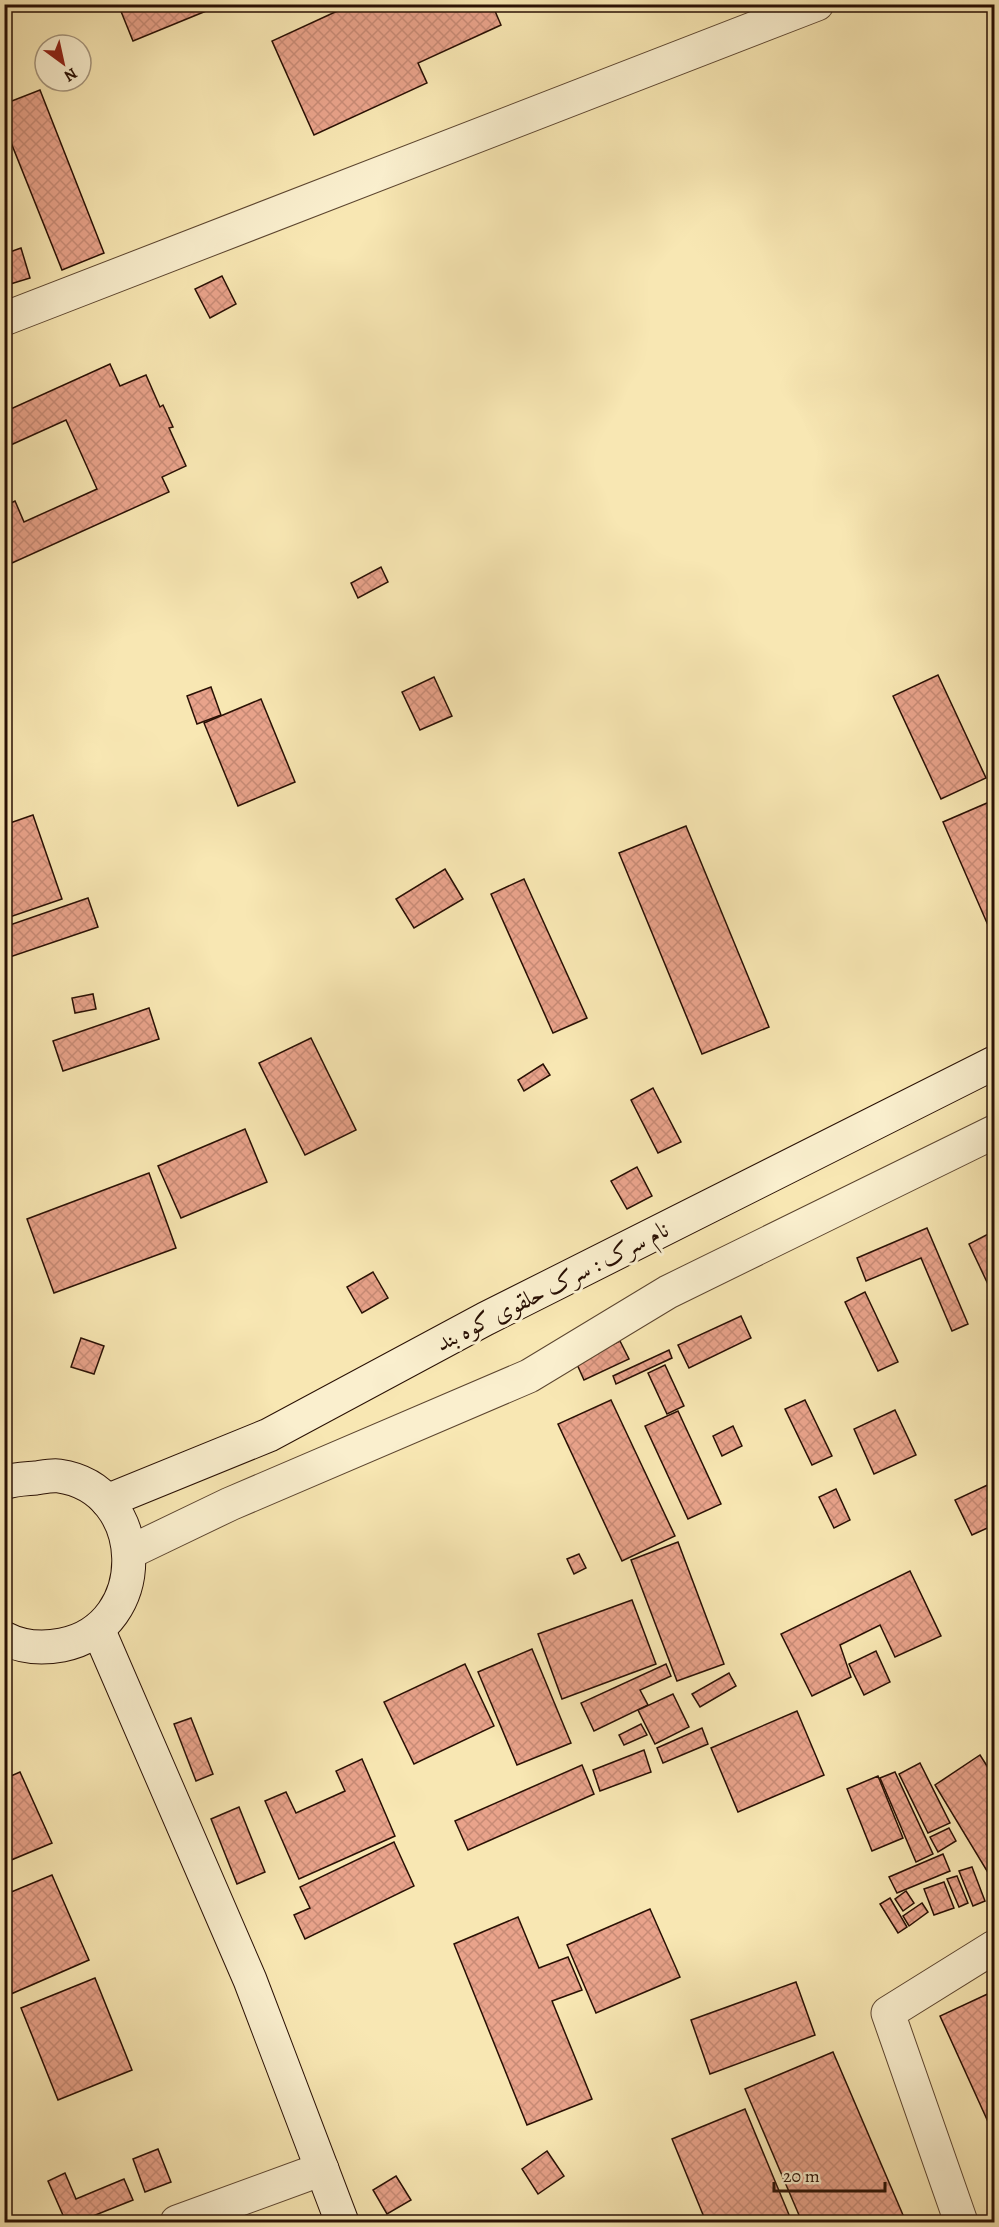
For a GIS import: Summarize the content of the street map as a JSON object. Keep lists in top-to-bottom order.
{
  "streets": {
    "street": ["نام سرک : سرک حلقوی کوه بند"]
  },
  "scale_bar": "20 m",
  "north": "bottom right"
}
